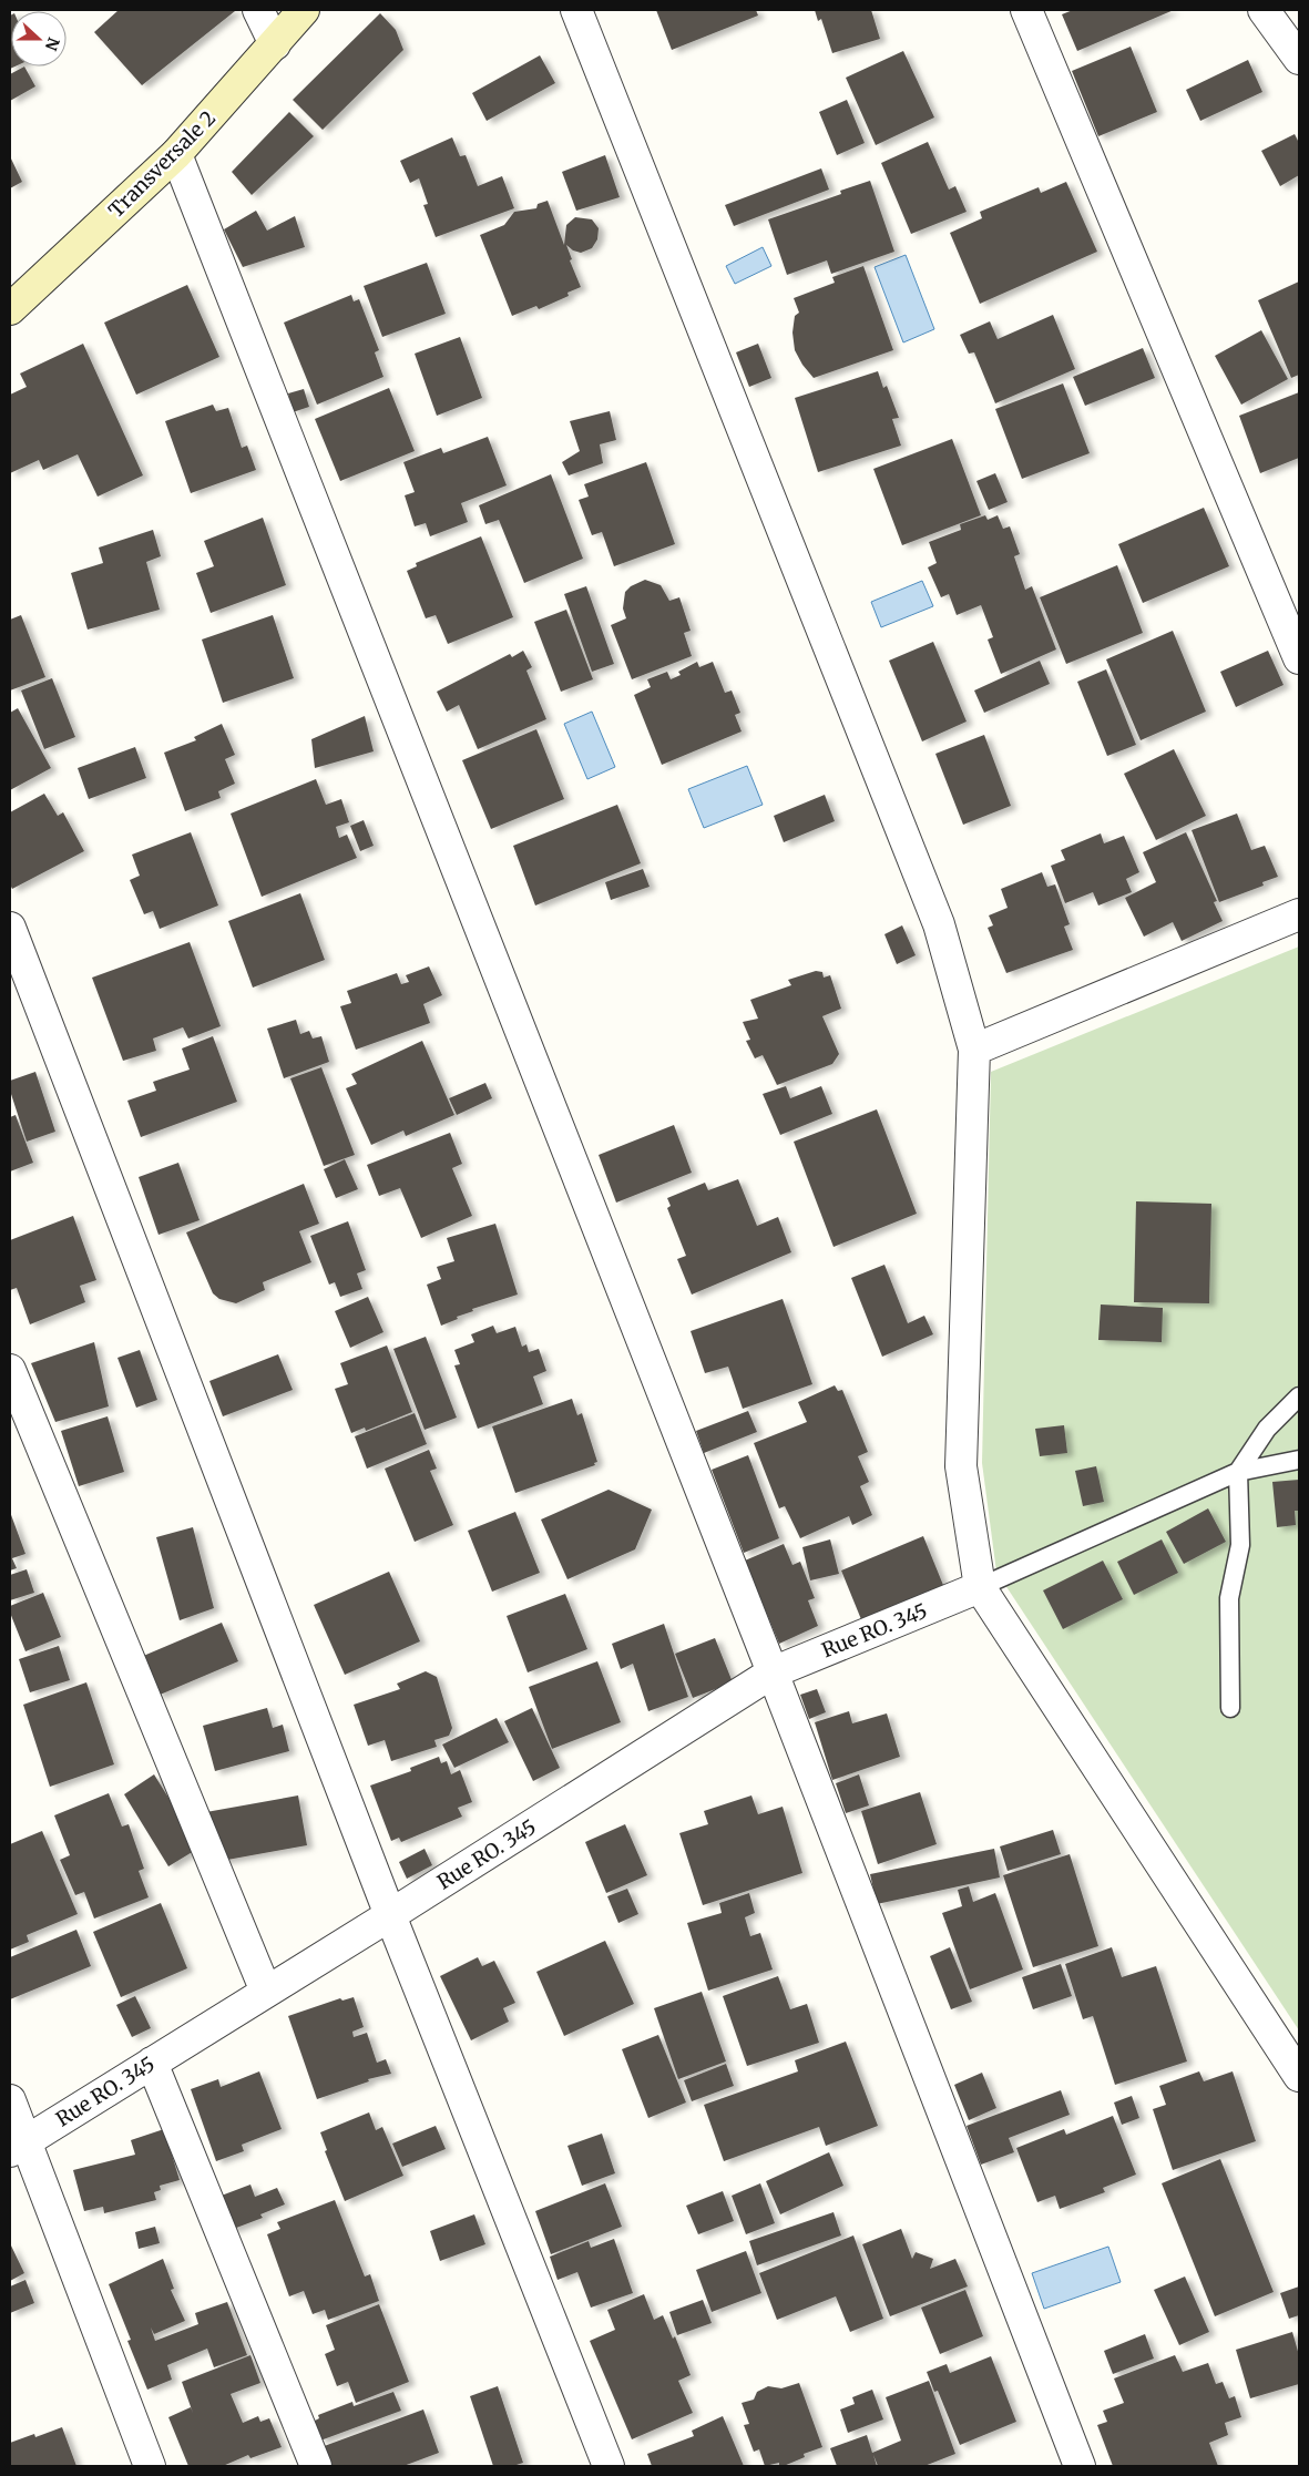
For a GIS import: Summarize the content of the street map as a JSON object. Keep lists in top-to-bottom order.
{
  "streets": {
    "main road": ["Transversale 2"],
    "street": ["Rue RO. 345"]
  },
  "north": "right"
}
